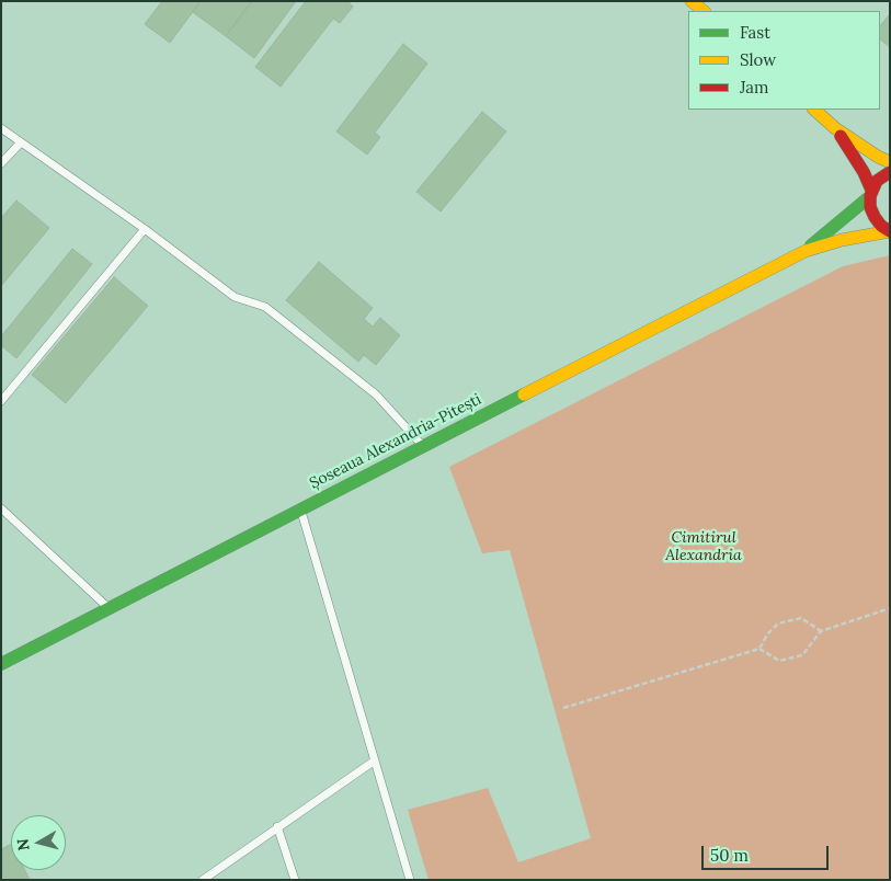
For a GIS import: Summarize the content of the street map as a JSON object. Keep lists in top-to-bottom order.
{
  "streets": {
    "main road": ["Șoseaua Alexandria-Pitești"]
  },
  "parks": ["Cimitirul Alexandria"],
  "legend": ["Fast", "Slow", "Jam"],
  "scale_bar": "50 m",
  "north": "left"
}
